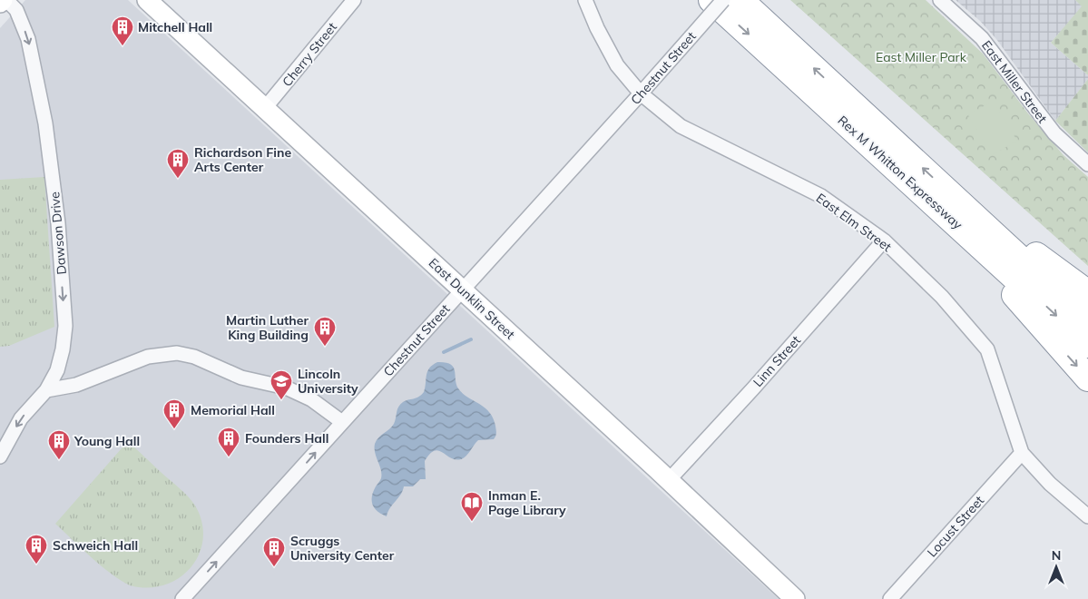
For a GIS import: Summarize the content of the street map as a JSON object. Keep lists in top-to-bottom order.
{
  "streets": {
    "highway": ["Rex M Whitton Expressway"],
    "main road": ["East Dunklin Street"],
    "street": [
      "Cherry Street",
      "Chestnut Street",
      "East Miller Street",
      "East Elm Street",
      "Dawson Drive",
      "Linn Street",
      "Locust Street"
    ]
  },
  "crossings": [
    ["Cherry Street", "East Dunklin Street"],
    ["Chestnut Street", "East Elm Street"],
    ["Chestnut Street", "East Dunklin Street"],
    ["East Elm Street", "Linn Street"],
    ["East Elm Street", "Locust Street"],
    ["East Dunklin Street", "Linn Street"]
  ],
  "one_way": ["Dawson Drive"],
  "parks": ["East Miller Park"],
  "places": {
    "building": [
      "Mitchell Hall",
      "Richardson Fine Arts Center",
      "Martin Luther King Building",
      "Memorial Hall",
      "Founders Hall",
      "Young Hall",
      "Schweich Hall",
      "Scruggs University Center"
    ],
    "school or university": ["Lincoln University"],
    "library": ["Inman E. Page Library"]
  },
  "north": "top"
}
